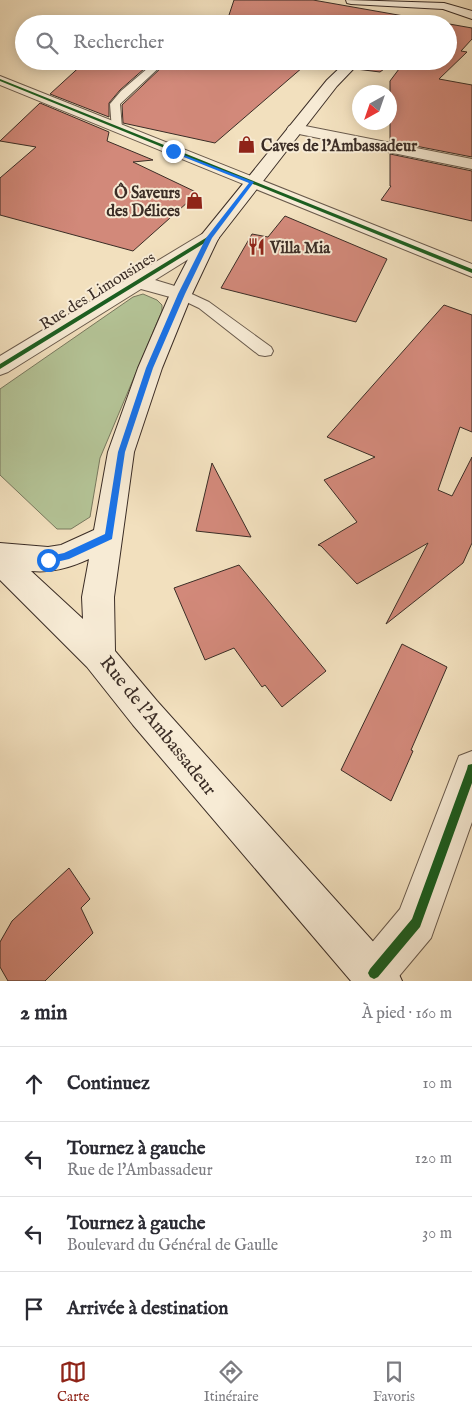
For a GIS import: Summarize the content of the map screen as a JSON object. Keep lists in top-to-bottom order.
{
  "streets": {
    "main road": ["Rue des Limousines", "Rue de l'Ambassadeur"]
  },
  "crossings": [
    ["Rue des Limousines", "Rue de l'Ambassadeur"]
  ],
  "places": {
    "shop": ["Caves de l’Ambassadeur", "Ô Saveurs des Délices"],
    "restaurant": ["Villa Mia"]
  },
  "north": "bottom left",
  "page": {
    "search": "Rechercher",
    "heading": ["2 min", "À pied · 160 m"],
    "list": [
      ["Continuez", "10 m"],
      ["Tournez à gauche", "Rue de l'Ambassadeur", "120 m"],
      ["Tournez à gauche", "Boulevard du Général de Gaulle", "30 m"],
      "Arrivée à destination"
    ],
    "nav": ["Carte", "Itinéraire", "Favoris"]
  }
}
